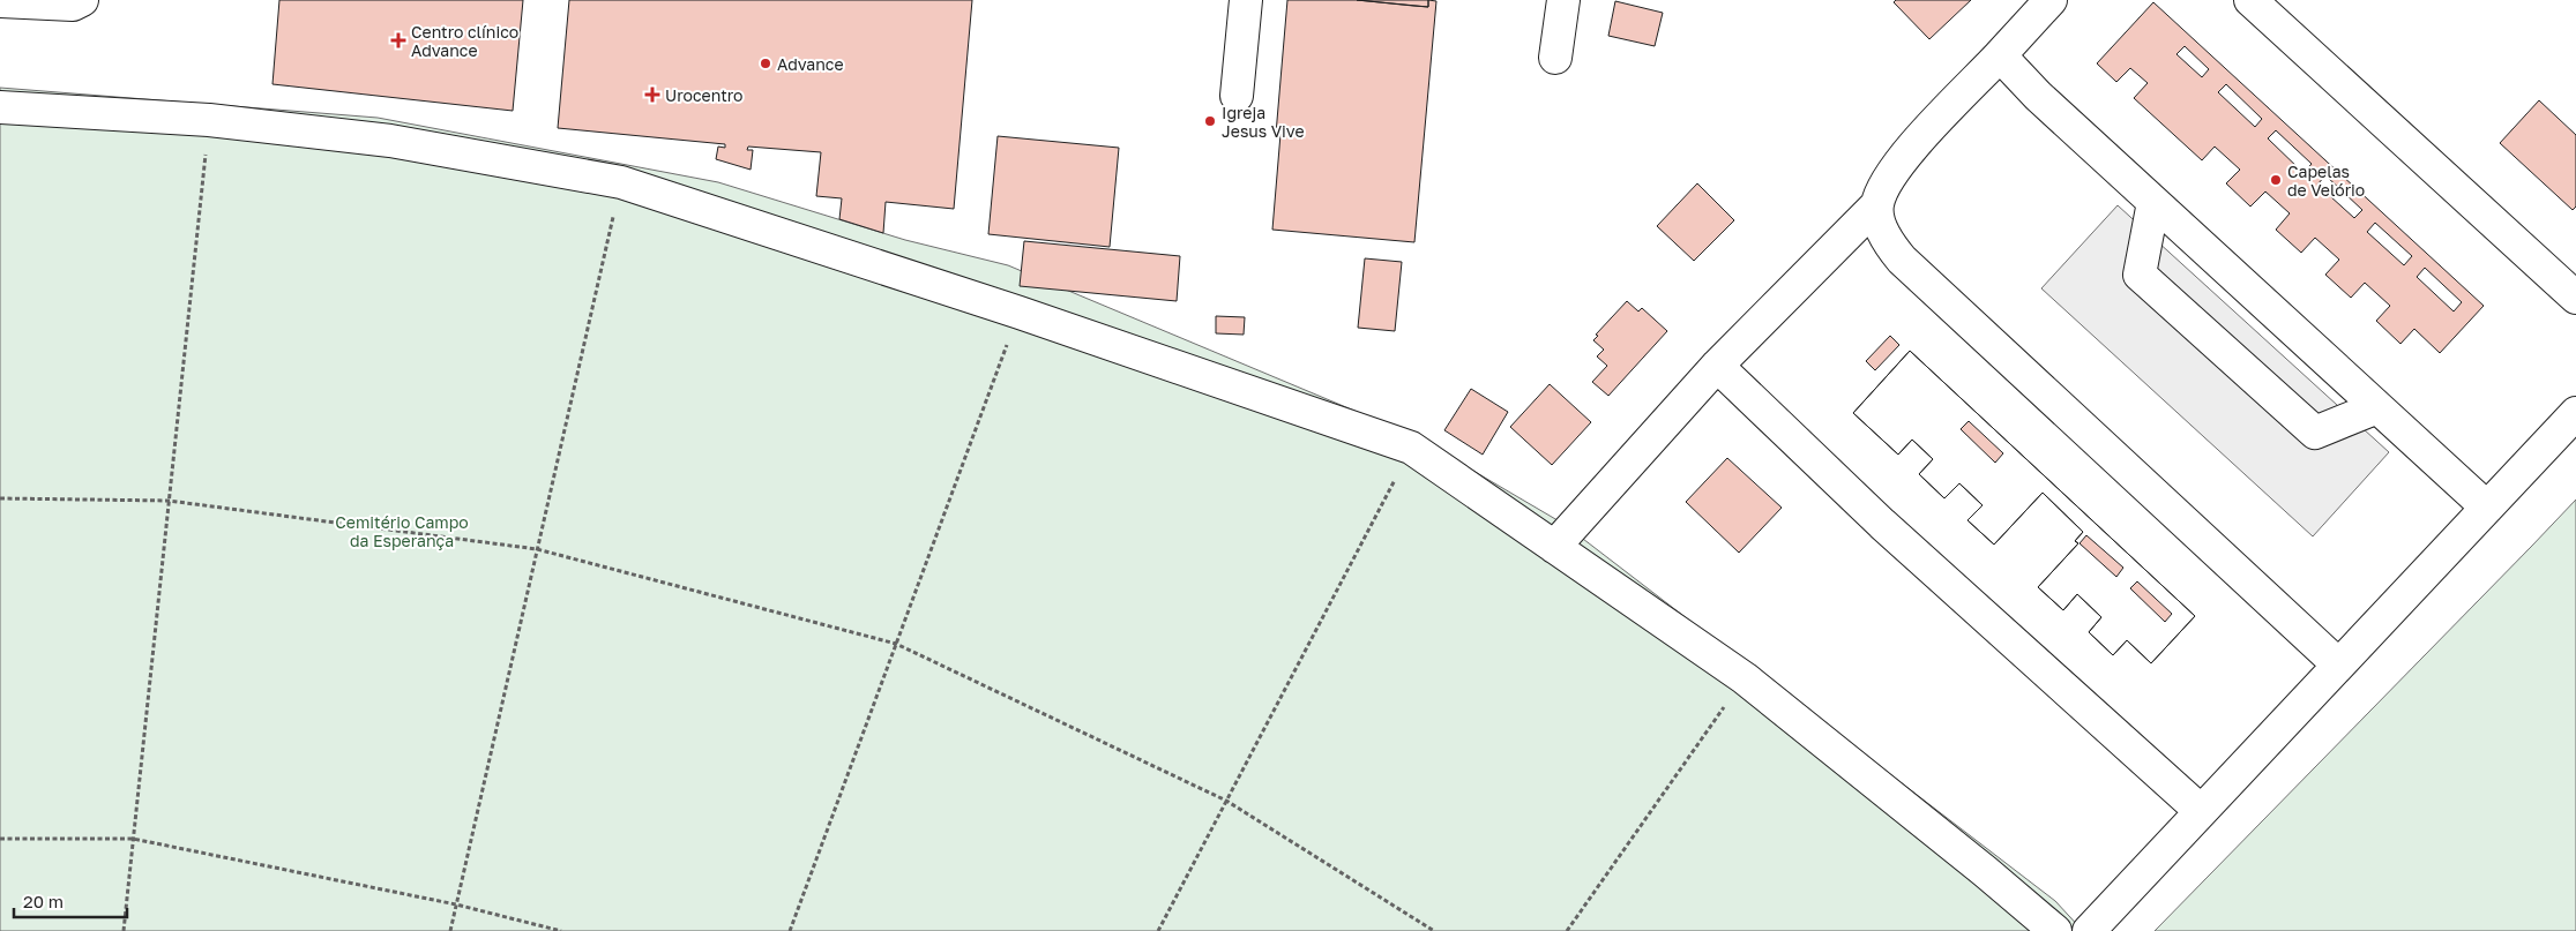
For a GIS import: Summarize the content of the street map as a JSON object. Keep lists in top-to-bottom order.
{
  "parks": ["Cemitério Campo da Esperança"],
  "places": {
    "health": ["Centro clínico Advance", "Urocentro"],
    "other": ["Advance", "Igreja Jesus Vive", "Capelas de Velório"]
  },
  "scale_bar": "20 m"
}
